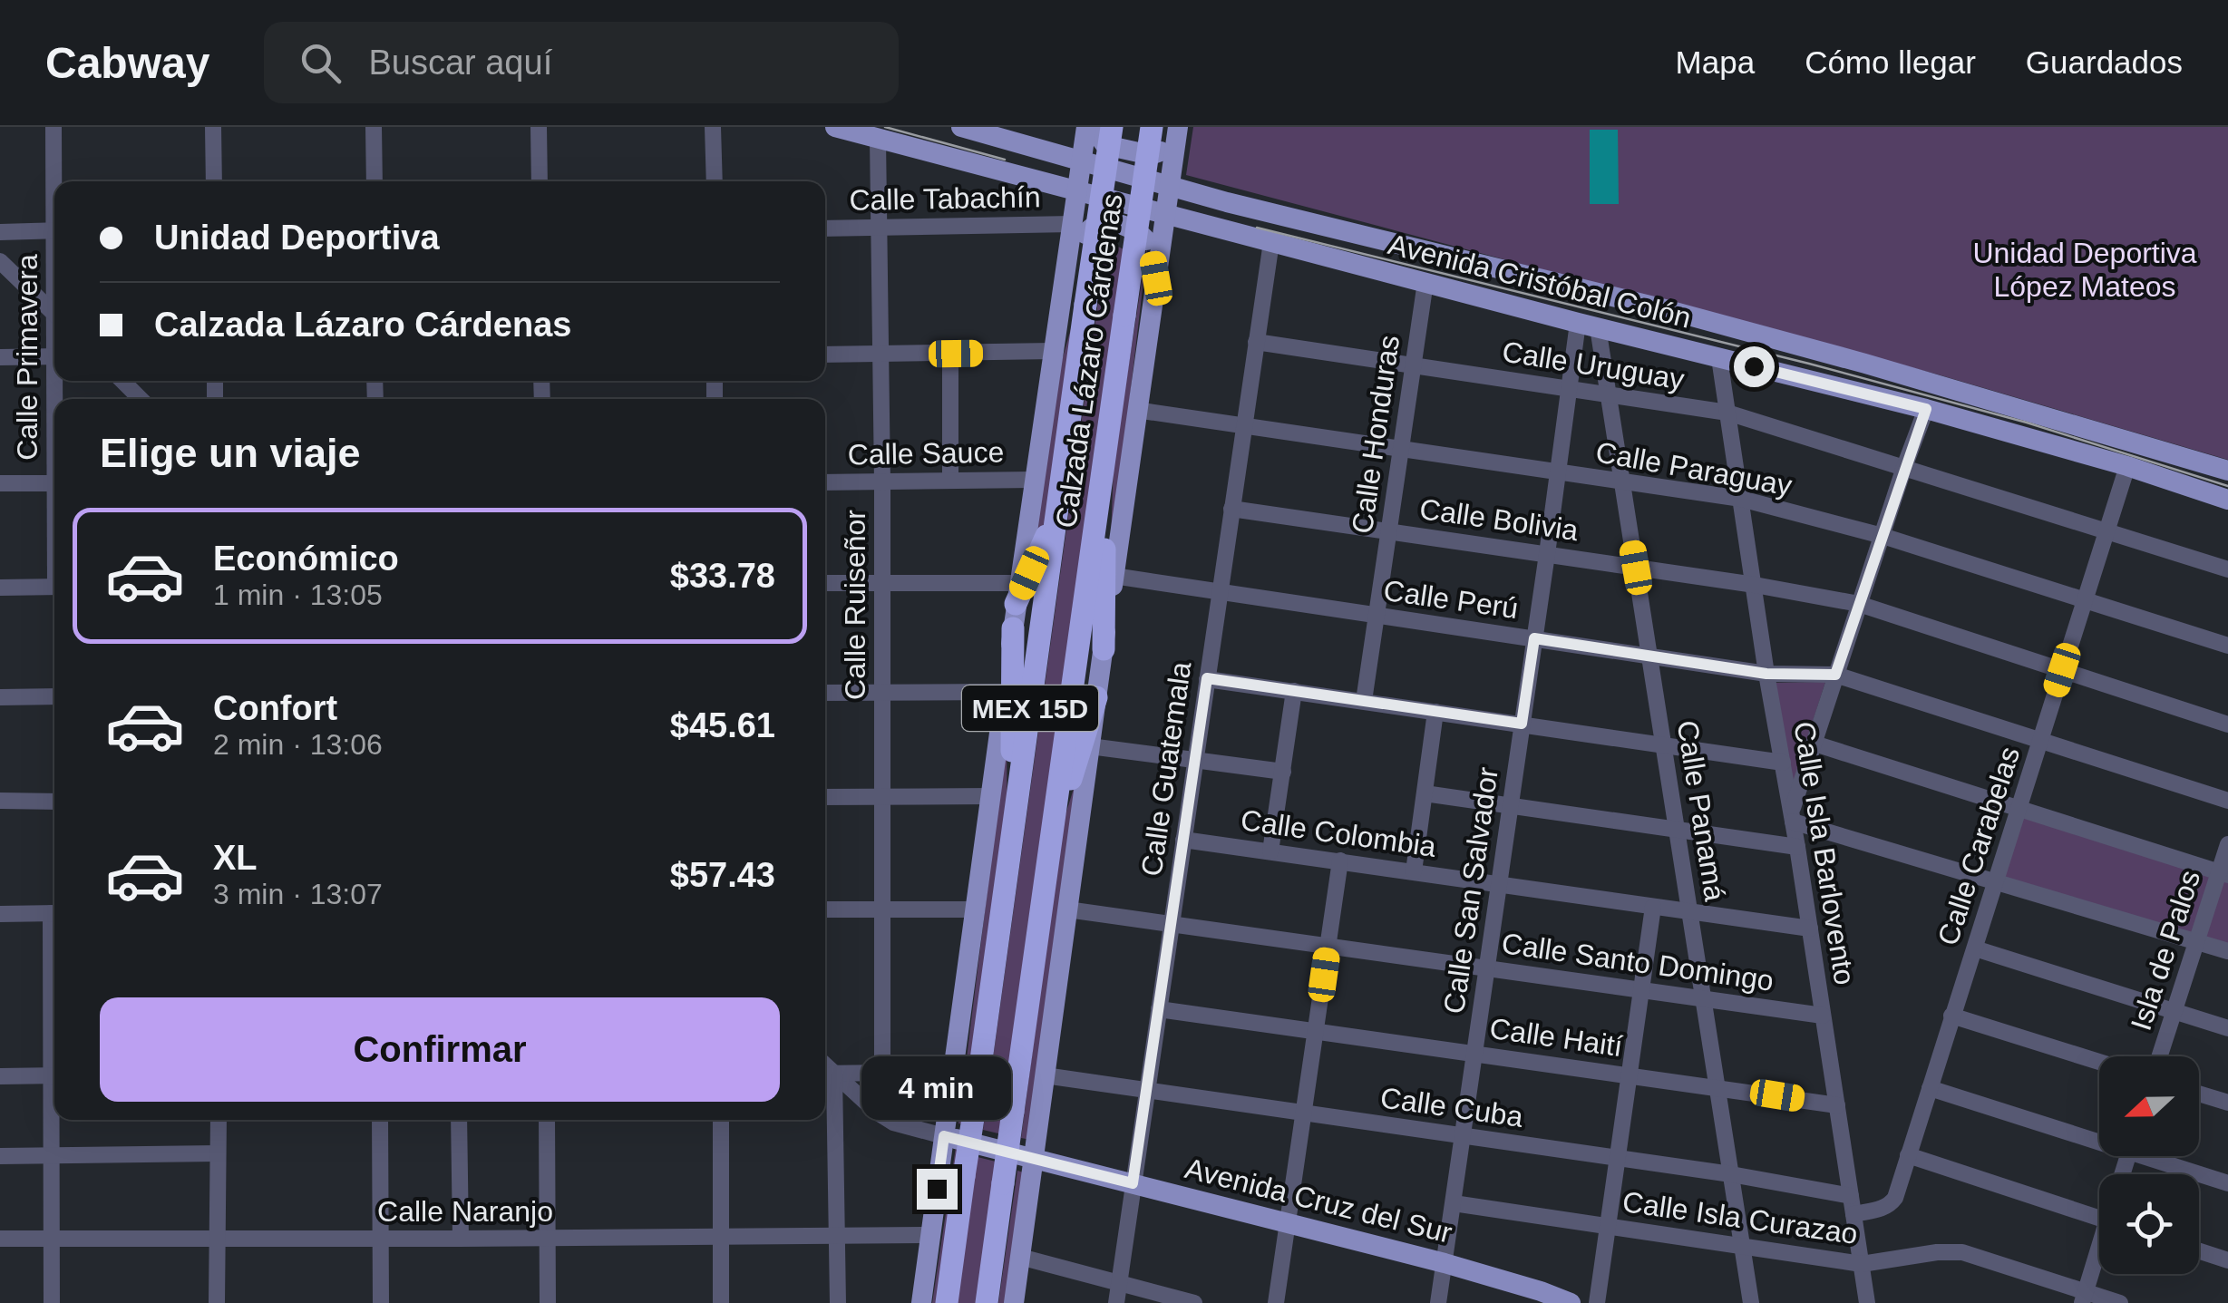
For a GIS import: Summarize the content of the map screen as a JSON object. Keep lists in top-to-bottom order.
{
  "streets": {
    "highway": ["Calzada Lázaro Cárdenas", "MEX 15D"],
    "main road": ["Avenida Cristóbal Colón", "Avenida Cruz del Sur"],
    "street": [
      "Calle Tabachín",
      "Calle Primavera",
      "Calle Uruguay",
      "Calle Honduras",
      "Calle Sauce",
      "Calle Paraguay",
      "Calle Bolivia",
      "Calle Perú",
      "Calle Ruiseñor",
      "Calle Guatemala",
      "Calle Panamá",
      "Calle Colombia",
      "Calle Carabelas",
      "Calle Isla Barlovento",
      "Calle San Salvador",
      "Isla de Palos",
      "Calle Santo Domingo",
      "Calle Haití",
      "Calle Cuba",
      "Calle Naranjo",
      "Calle Isla Curazao"
    ]
  },
  "crossings": [
    ["Calle Tabachín", "Calzada Lázaro Cárdenas"],
    ["Calle Tabachín", "Calle Ruiseñor"],
    ["Avenida Cristóbal Colón", "Calzada Lázaro Cárdenas"],
    ["Avenida Cristóbal Colón", "Calle Honduras"],
    ["Avenida Cristóbal Colón", "Calle Ruiseñor"],
    ["Avenida Cristóbal Colón", "Calle Guatemala"],
    ["Avenida Cristóbal Colón", "Calle Panamá"],
    ["Avenida Cristóbal Colón", "Calle Carabelas"],
    ["Avenida Cristóbal Colón", "Calle Isla Barlovento"],
    ["Avenida Cristóbal Colón", "Calle San Salvador"],
    ["Calzada Lázaro Cárdenas", "Calle Sauce"],
    ["Calzada Lázaro Cárdenas", "Calle Paraguay"],
    ["Calzada Lázaro Cárdenas", "Calle Perú"],
    ["Calzada Lázaro Cárdenas", "Calle Santo Domingo"],
    ["Calzada Lázaro Cárdenas", "Calle Cuba"],
    ["Calzada Lázaro Cárdenas", "Avenida Cruz del Sur"],
    ["Calzada Lázaro Cárdenas", "Calle Naranjo"],
    ["Calle Uruguay", "Calle Honduras"],
    ["Calle Uruguay", "Calle Guatemala"],
    ["Calle Uruguay", "Calle Panamá"],
    ["Calle Uruguay", "Calle Carabelas"],
    ["Calle Uruguay", "Calle Isla Barlovento"],
    ["Calle Uruguay", "Calle San Salvador"],
    ["Calle Honduras", "Calle Paraguay"],
    ["Calle Honduras", "Calle Bolivia"],
    ["Calle Honduras", "Calle Perú"],
    ["Calle Sauce", "Calle Ruiseñor"],
    ["Calle Paraguay", "Calle Guatemala"],
    ["Calle Paraguay", "Calle Panamá"],
    ["Calle Paraguay", "Calle Carabelas"],
    ["Calle Paraguay", "Calle Isla Barlovento"],
    ["Calle Paraguay", "Calle San Salvador"],
    ["Calle Bolivia", "Calle Guatemala"],
    ["Calle Bolivia", "Calle Panamá"],
    ["Calle Bolivia", "Calle Carabelas"],
    ["Calle Bolivia", "Calle Isla Barlovento"],
    ["Calle Bolivia", "Calle San Salvador"],
    ["Calle Perú", "Calle Guatemala"],
    ["Calle Perú", "Calle Panamá"],
    ["Calle Perú", "Calle Carabelas"],
    ["Calle Perú", "Calle Isla Barlovento"],
    ["Calle Perú", "Calle San Salvador"],
    ["Calle Guatemala", "Calle Colombia"],
    ["Calle Guatemala", "Calle Santo Domingo"],
    ["Calle Guatemala", "Calle Haití"],
    ["Calle Guatemala", "Calle Cuba"],
    ["Calle Guatemala", "Avenida Cruz del Sur"],
    ["Calle Panamá", "Calle Colombia"],
    ["Calle Panamá", "Calle San Salvador"],
    ["Calle Panamá", "Calle Santo Domingo"],
    ["Calle Panamá", "Calle Haití"],
    ["Calle Panamá", "Calle Cuba"],
    ["Calle Panamá", "Calle Isla Curazao"],
    ["Calle Colombia", "Calle Isla Barlovento"],
    ["Calle Colombia", "Calle San Salvador"],
    ["Calle Carabelas", "Calle Isla Barlovento"],
    ["Calle Carabelas", "Calle Cuba"],
    ["Calle Isla Barlovento", "Calle Santo Domingo"],
    ["Calle Isla Barlovento", "Calle Haití"],
    ["Calle Isla Barlovento", "Calle Cuba"],
    ["Calle Isla Barlovento", "Calle Isla Curazao"],
    ["Calle San Salvador", "Calle Santo Domingo"],
    ["Calle San Salvador", "Calle Haití"],
    ["Calle San Salvador", "Calle Cuba"],
    ["Calle San Salvador", "Avenida Cruz del Sur"],
    ["Calle San Salvador", "Calle Isla Curazao"]
  ],
  "parks": ["Unidad Deportiva López Mateos"],
  "north": "left",
  "page": {
    "header": "Cabway",
    "search": "Buscar aquí",
    "nav": ["Mapa", "Cómo llegar", "Guardados"],
    "banner": ["Unidad Deportiva", "Calzada Lázaro Cárdenas"],
    "heading": "Elige un viaje",
    "list": [
      {
        "name": "Económico",
        "note": "1 min · 13:05",
        "value": "$33.78"
      },
      {
        "name": "Confort",
        "note": "2 min · 13:06",
        "value": "$45.61"
      },
      {
        "name": "XL",
        "note": "3 min · 13:07",
        "value": "$57.43"
      }
    ],
    "buttons": "Confirmar",
    "bubble": "4 min"
  }
}
